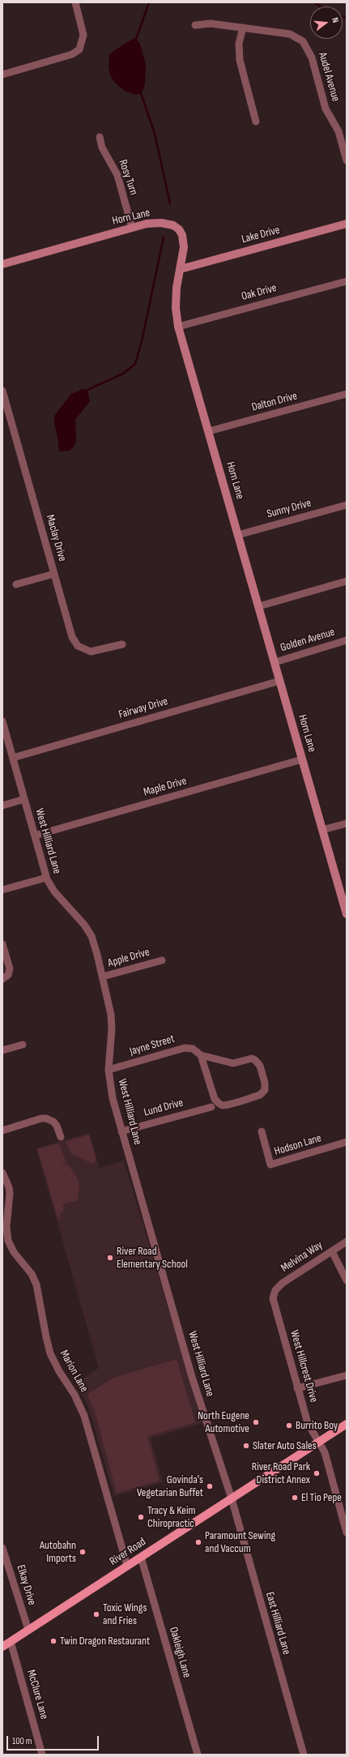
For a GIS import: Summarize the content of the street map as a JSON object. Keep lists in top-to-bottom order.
{
  "streets": {
    "main road": ["River Road"],
    "street": [
      "Audel Avenue",
      "Rosy Turn",
      "Horn Lane",
      "Lake Drive",
      "Oak Drive",
      "Dalton Drive",
      "Sunny Drive",
      "Maclay Drive",
      "Golden Avenue",
      "Fairway Drive",
      "Maple Drive",
      "West Hilliard Lane",
      "Apple Drive",
      "Jayne Street",
      "Lund Drive",
      "Hodson Lane",
      "Melvina Way",
      "West Hillcrest Drive",
      "Marion Lane",
      "Elkay Drive",
      "East Hilliard Lane",
      "Oakleigh Lane",
      "McClure Lane"
    ]
  },
  "crossings": [
    ["Rosy Turn", "Horn Lane"],
    ["Horn Lane", "Lake Drive"],
    ["Horn Lane", "Oak Drive"],
    ["Horn Lane", "Dalton Drive"],
    ["Horn Lane", "Sunny Drive"],
    ["Horn Lane", "Golden Avenue"],
    ["Horn Lane", "Fairway Drive"],
    ["Horn Lane", "Maple Drive"],
    ["Fairway Drive", "West Hilliard Lane"],
    ["Maple Drive", "West Hilliard Lane"],
    ["West Hilliard Lane", "Apple Drive"],
    ["West Hilliard Lane", "Jayne Street"],
    ["West Hilliard Lane", "Lund Drive"],
    ["West Hilliard Lane", "River Road"],
    ["West Hilliard Lane", "East Hilliard Lane"],
    ["Melvina Way", "West Hillcrest Drive"],
    ["West Hillcrest Drive", "River Road"],
    ["Marion Lane", "River Road"],
    ["River Road", "Elkay Drive"],
    ["River Road", "East Hilliard Lane"],
    ["River Road", "Oakleigh Lane"],
    ["River Road", "McClure Lane"]
  ],
  "places": [
    "River Road Elementary School",
    "North Eugene Automotive",
    "Burrito Boy",
    "Slater Auto Sales",
    "River Road Park District Annex",
    "Govinda's Vegetarian Buffet",
    "El Tio Pepe",
    "Tracy & Keim Chiropractic",
    "Paramount Sewing and Vaccum",
    "Autobahn Imports",
    "Toxic Wings and Fries",
    "Twin Dragon Restaurant"
  ],
  "scale_bar": "100 m",
  "north": "right"
}
